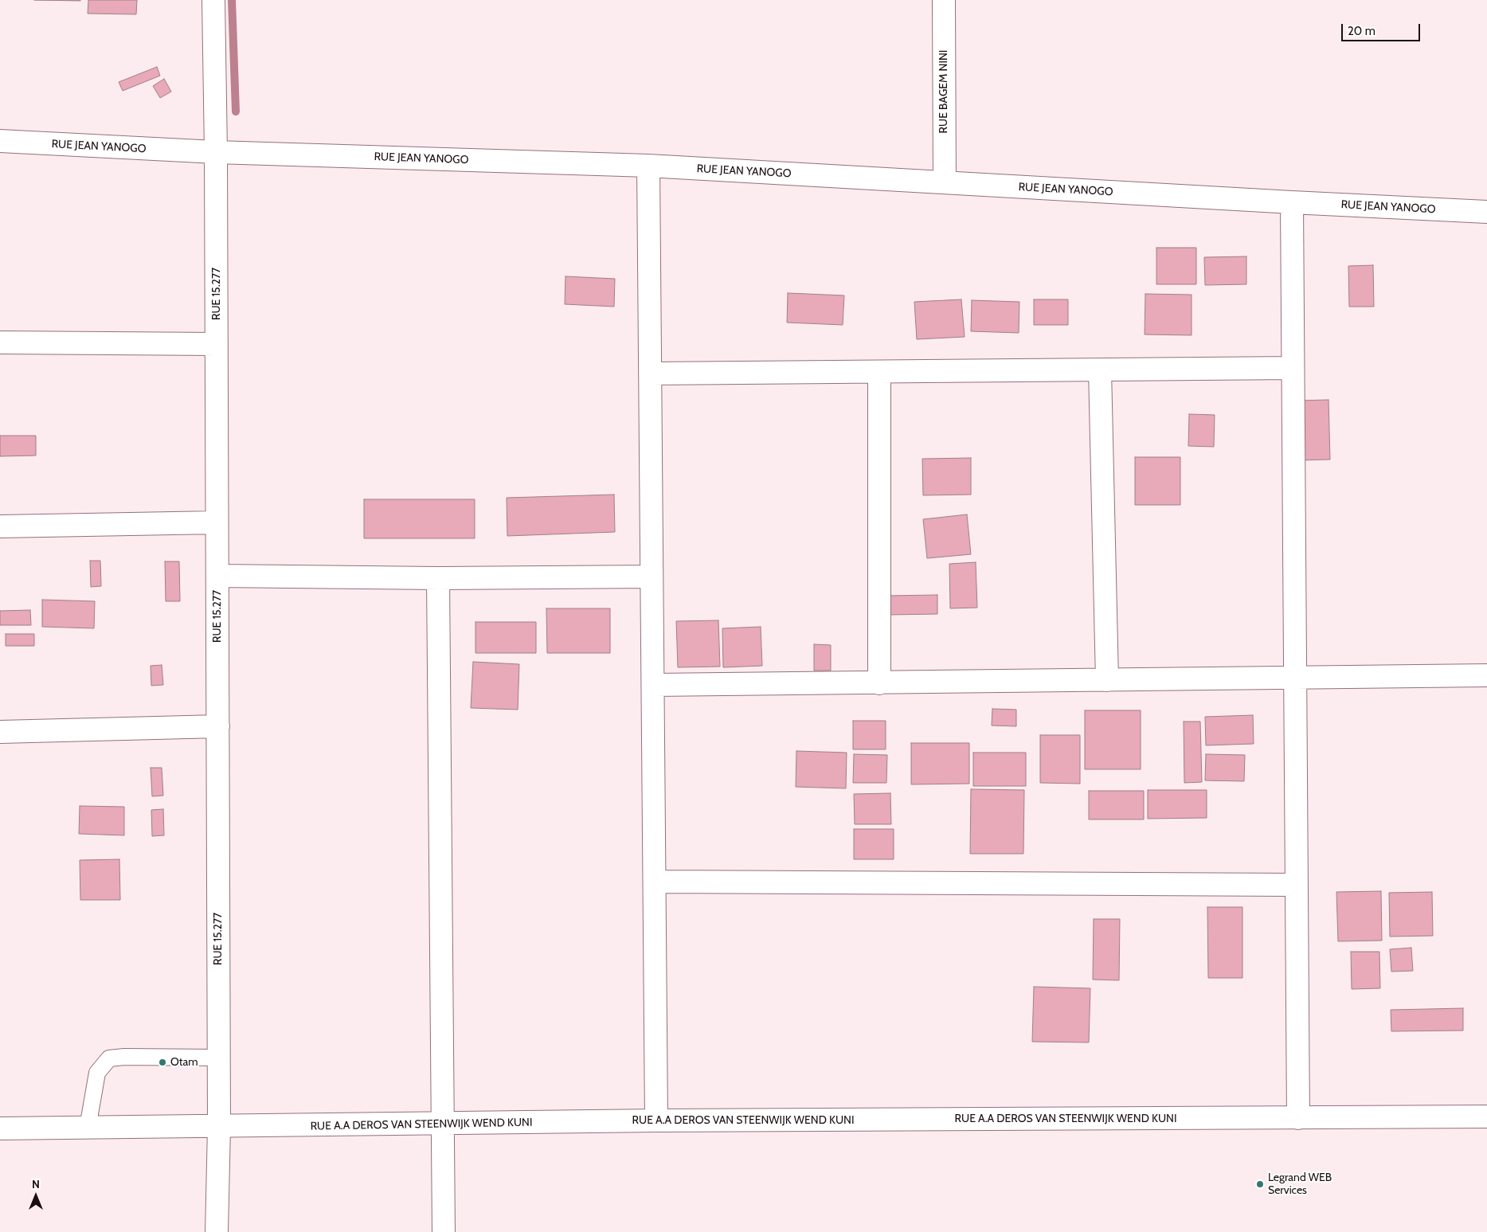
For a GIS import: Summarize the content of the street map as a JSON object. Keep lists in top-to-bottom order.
{
  "streets": {
    "street": [
      "RUE BAGEM NINI",
      "RUE JEAN YANOGO",
      "RUE 15.277",
      "RUE A.A DEROS VAN STEENWIJK WEND KUNI"
    ]
  },
  "crossings": [
    ["RUE BAGEM NINI", "RUE JEAN YANOGO"],
    ["RUE JEAN YANOGO", "RUE 15.277"],
    ["RUE 15.277", "RUE A.A DEROS VAN STEENWIJK WEND KUNI"]
  ],
  "places": ["Otam", "Legrand WEB Services"],
  "scale_bar": "20 m",
  "north": "top"
}
